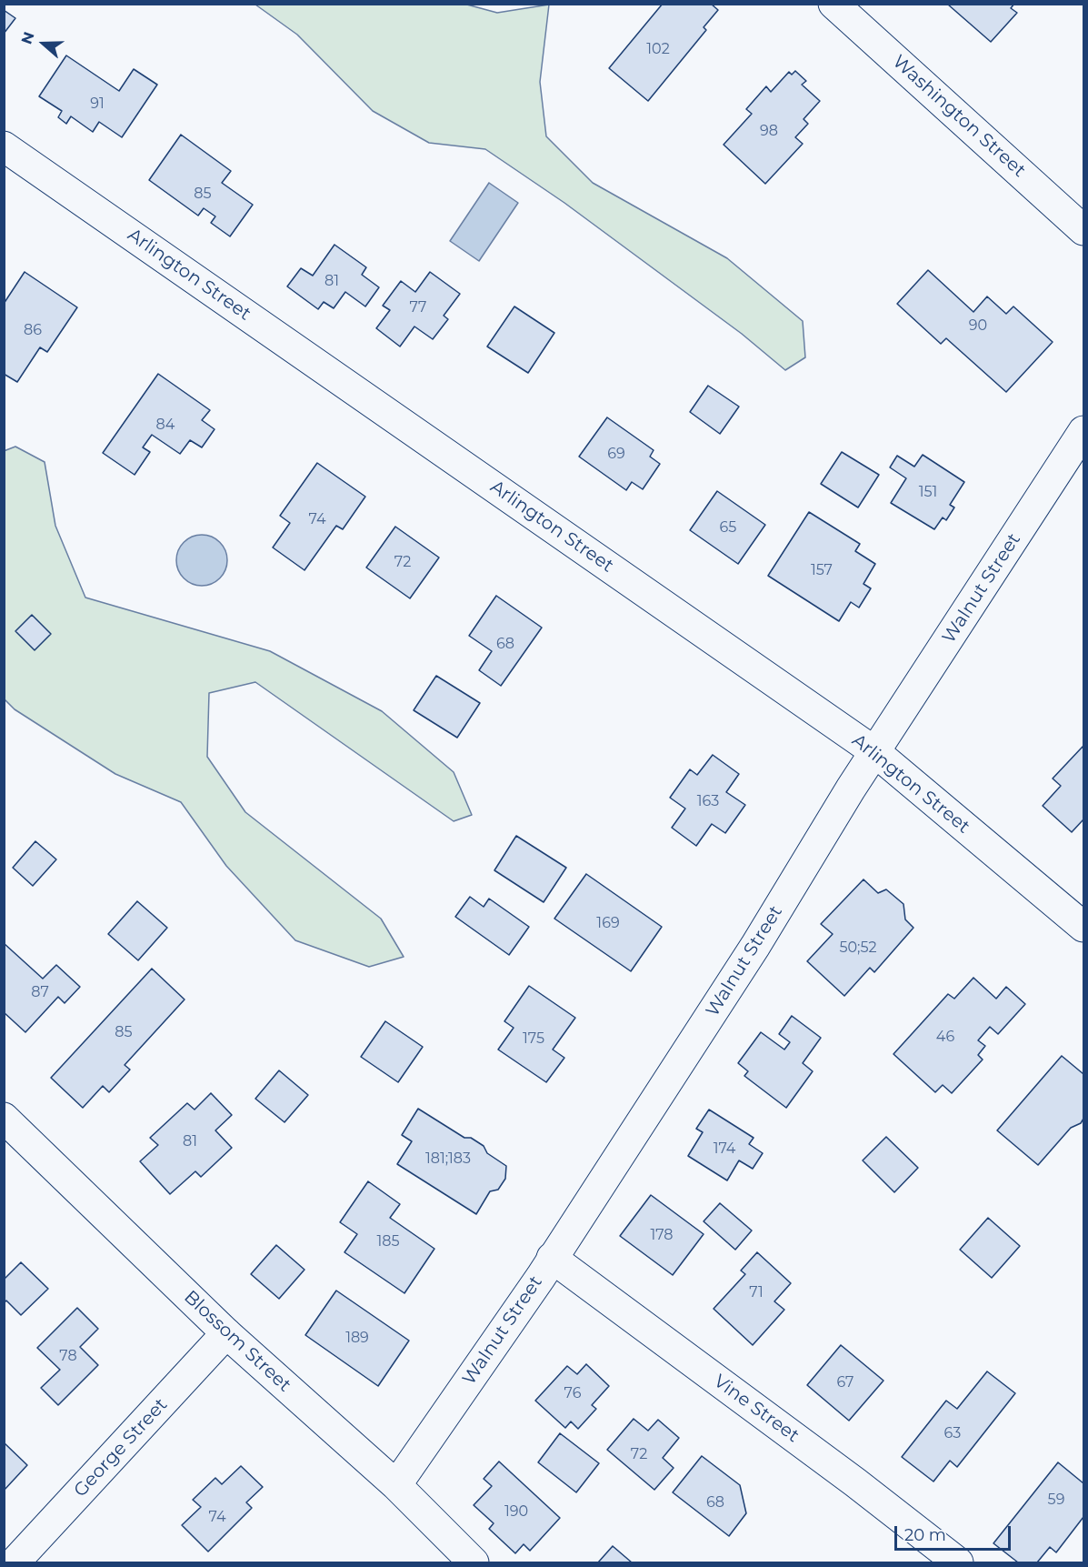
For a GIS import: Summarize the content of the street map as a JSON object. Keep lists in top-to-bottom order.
{
  "streets": {
    "street": [
      "Washington Street",
      "Arlington Street",
      "Walnut Street",
      "Blossom Street",
      "Vine Street",
      "George Street"
    ]
  },
  "crossings": [
    ["Arlington Street", "Walnut Street"],
    ["Walnut Street", "Blossom Street"],
    ["Walnut Street", "Vine Street"],
    ["Blossom Street", "George Street"]
  ],
  "house_numbers": [
    "102",
    "91",
    "98",
    "85",
    "81",
    "77",
    "90",
    "86",
    "84",
    "69",
    "151",
    "74",
    "65",
    "72",
    "157",
    "68",
    "163",
    "169",
    "50;52",
    "87",
    "85",
    "46",
    "175",
    "81",
    "174",
    "181;183",
    "178",
    "185",
    "71",
    "189",
    "78",
    "67",
    "76",
    "63",
    "72",
    "59",
    "68",
    "190",
    "74"
  ],
  "scale_bar": "20 m",
  "north": "left"
}
